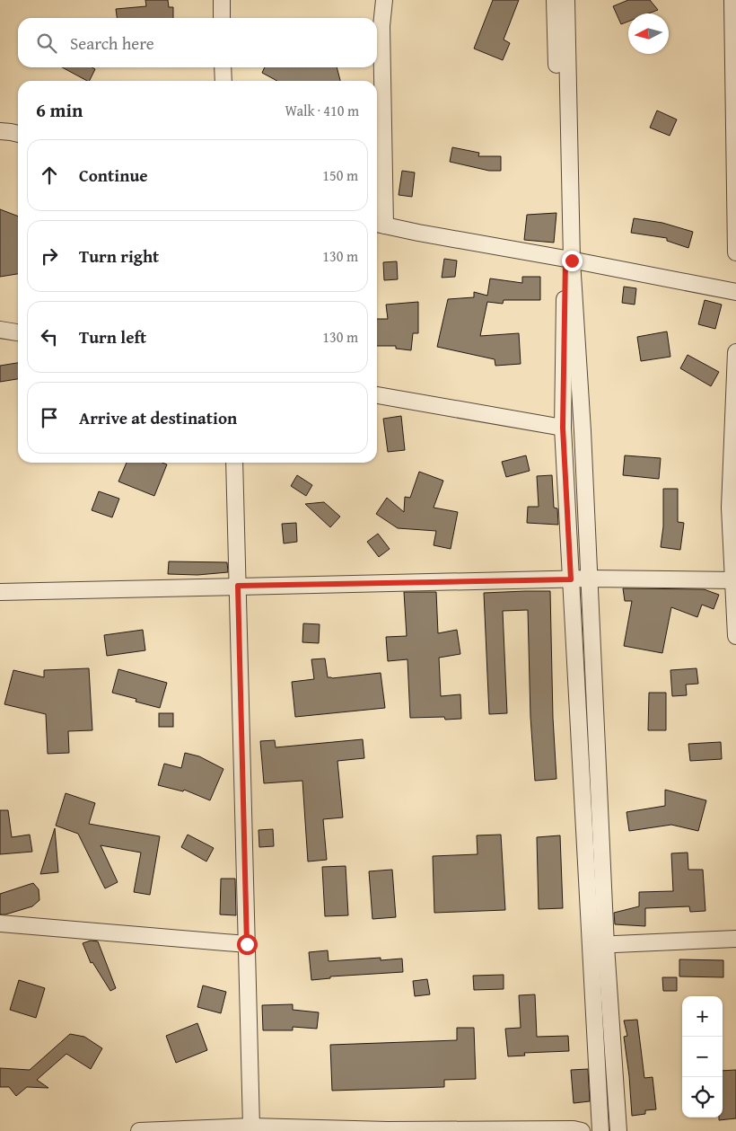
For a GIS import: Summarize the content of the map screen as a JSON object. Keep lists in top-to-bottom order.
{
  "north": "left",
  "page": {
    "search": "Search here",
    "heading": ["6 min", "Walk · 410 m"],
    "list": [
      ["Continue", "150 m"],
      ["Turn right", "130 m"],
      ["Turn left", "130 m"],
      "Arrive at destination"
    ],
    "map_buttons": ["+", "−"]
  }
}
